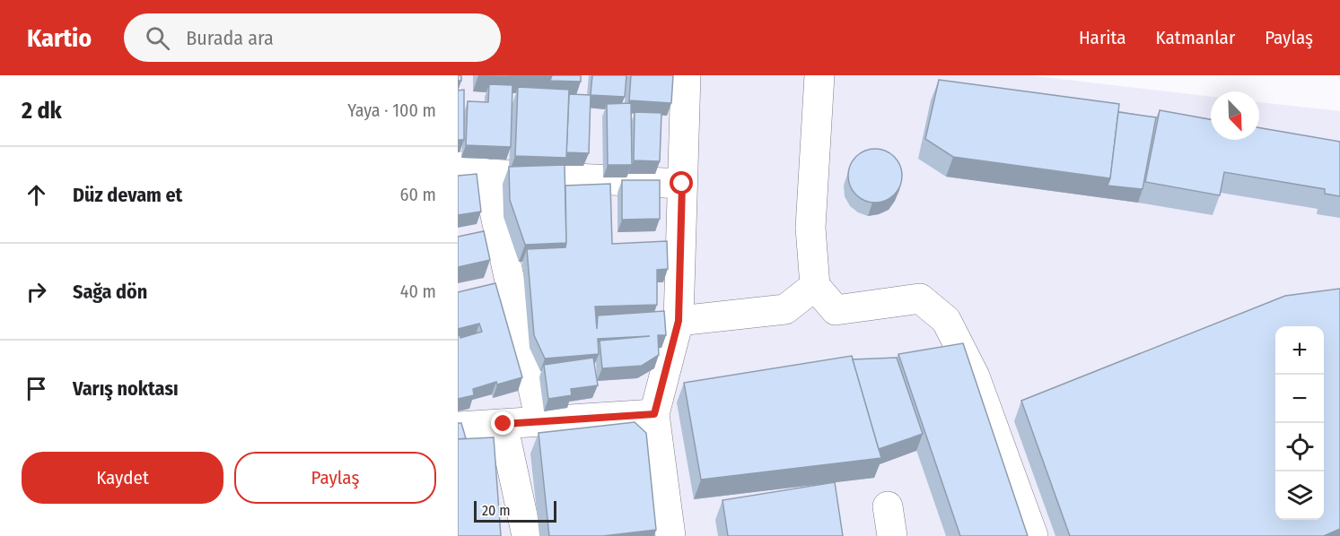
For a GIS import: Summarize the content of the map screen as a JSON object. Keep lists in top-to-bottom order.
{
  "scale_bar": "20 m",
  "north": "bottom right",
  "page": {
    "header": "Kartio",
    "search": "Burada ara",
    "nav": ["Harita", "Katmanlar", "Paylaş"],
    "heading": ["2 dk", "Yaya · 100 m"],
    "list": [
      ["Düz devam et", "60 m"],
      ["Sağa dön", "40 m"],
      "Varış noktası"
    ],
    "map_buttons": ["+", "−"],
    "buttons": ["Kaydet", "Paylaş"],
    "scale": "20 m"
  }
}
